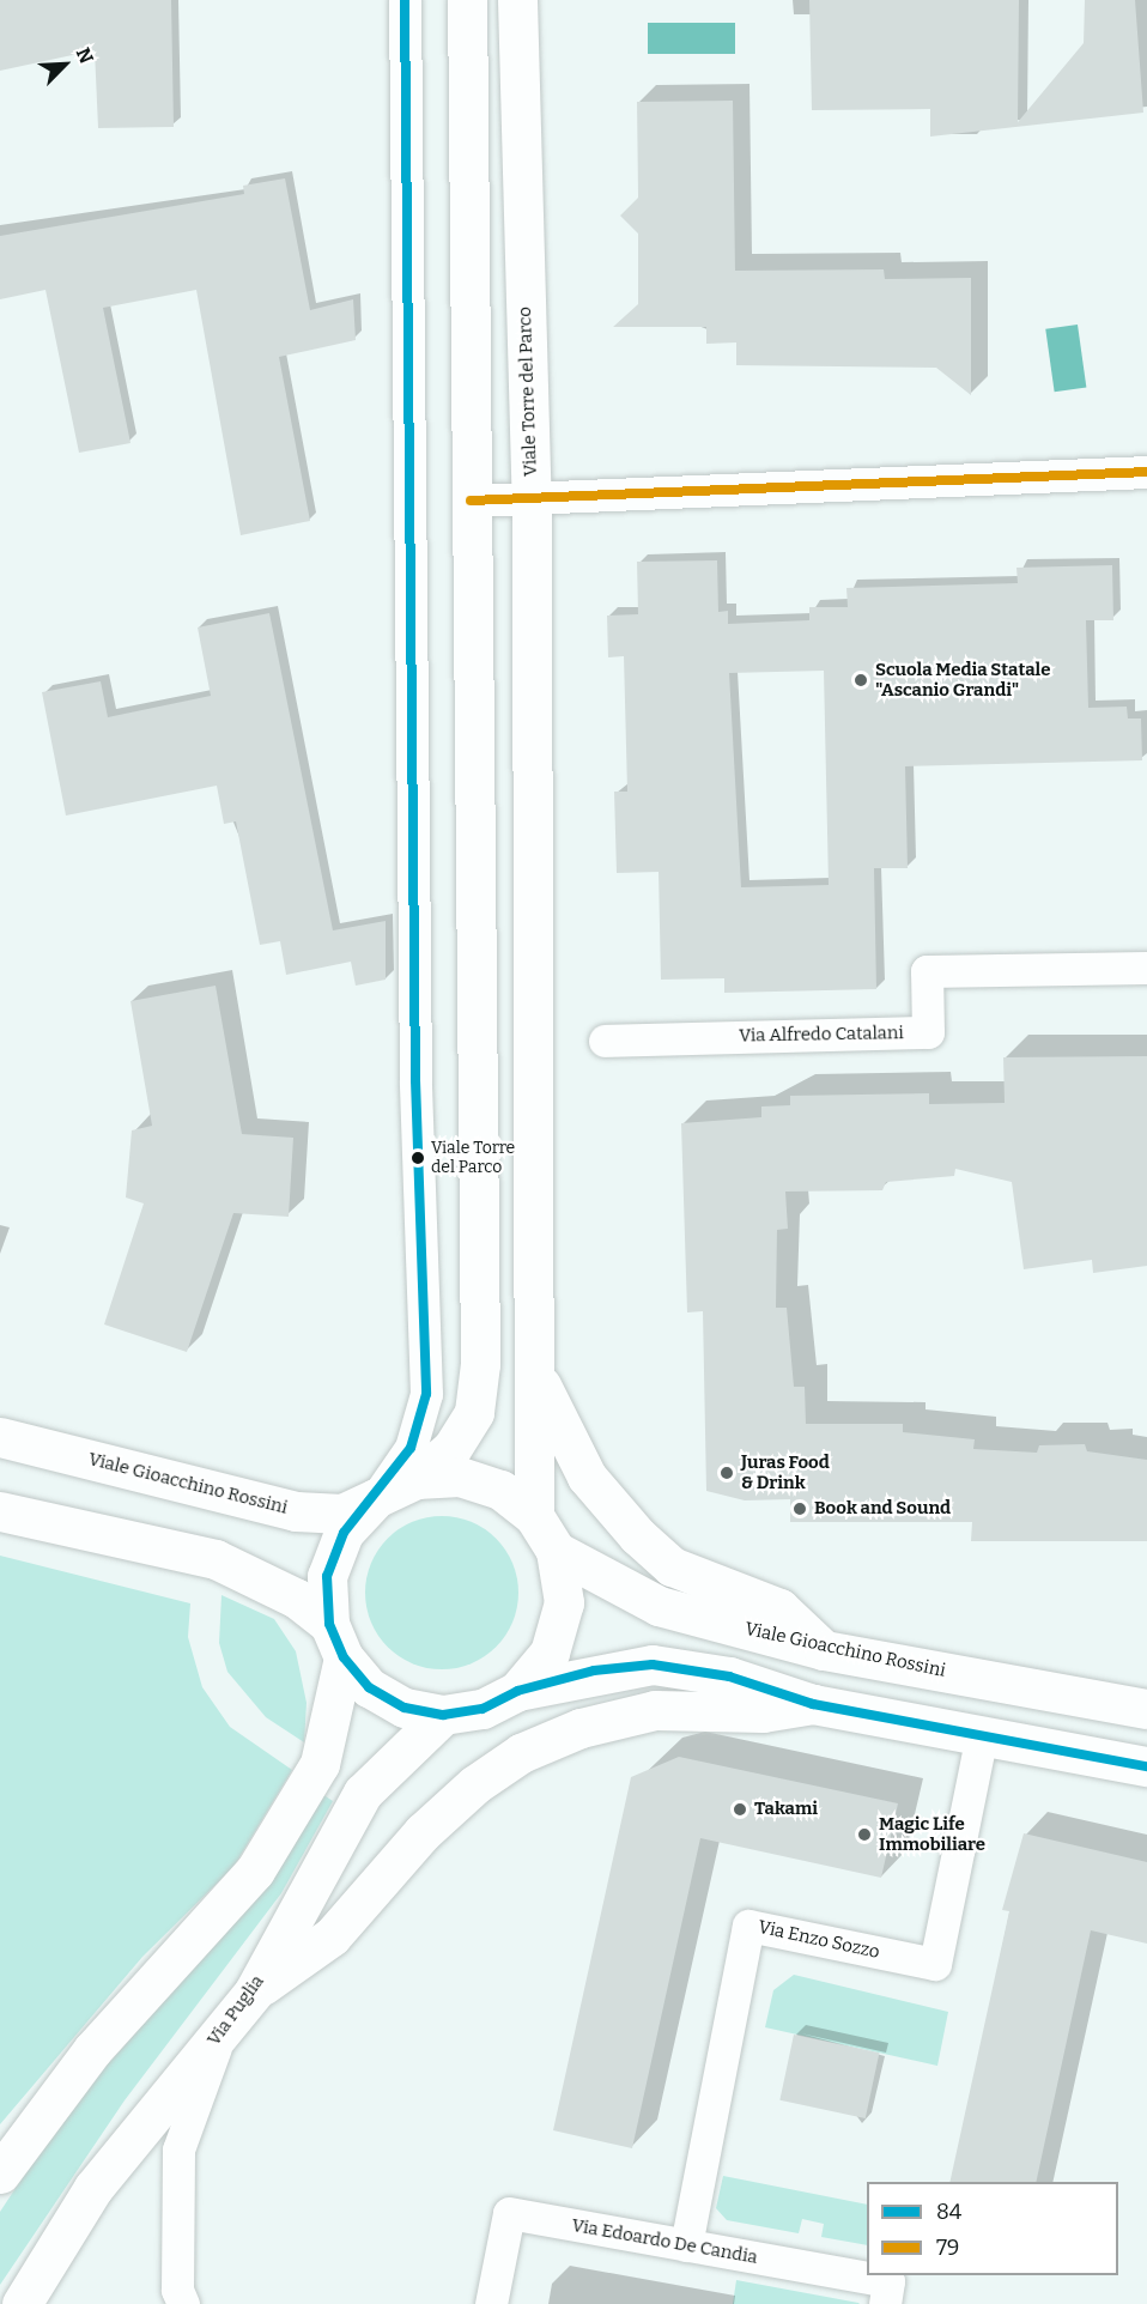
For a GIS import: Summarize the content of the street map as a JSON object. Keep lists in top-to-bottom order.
{
  "streets": {
    "main road": ["Viale Torre del Parco", "Viale Gioacchino Rossini", "Via Puglia"],
    "street": ["Via Alfredo Catalani", "Via Enzo Sozzo", "Via Edoardo De Candia"]
  },
  "crossings": [
    ["Viale Torre del Parco", "Viale Gioacchino Rossini"],
    ["Viale Torre del Parco", "Via Puglia"],
    ["Viale Gioacchino Rossini", "Via Enzo Sozzo"],
    ["Viale Gioacchino Rossini", "Via Puglia"],
    ["Via Enzo Sozzo", "Via Edoardo De Candia"]
  ],
  "places": [
    "Scuola Media Statale \"Ascanio Grandi\"",
    "Viale Torre del Parco",
    "Juras Food & Drink",
    "Book and Sound",
    "Takami",
    "Magic Life Immobiliare"
  ],
  "lines": ["transit line 84", "transit line 79"],
  "legend": ["84", "79"],
  "north": "top right"
}
